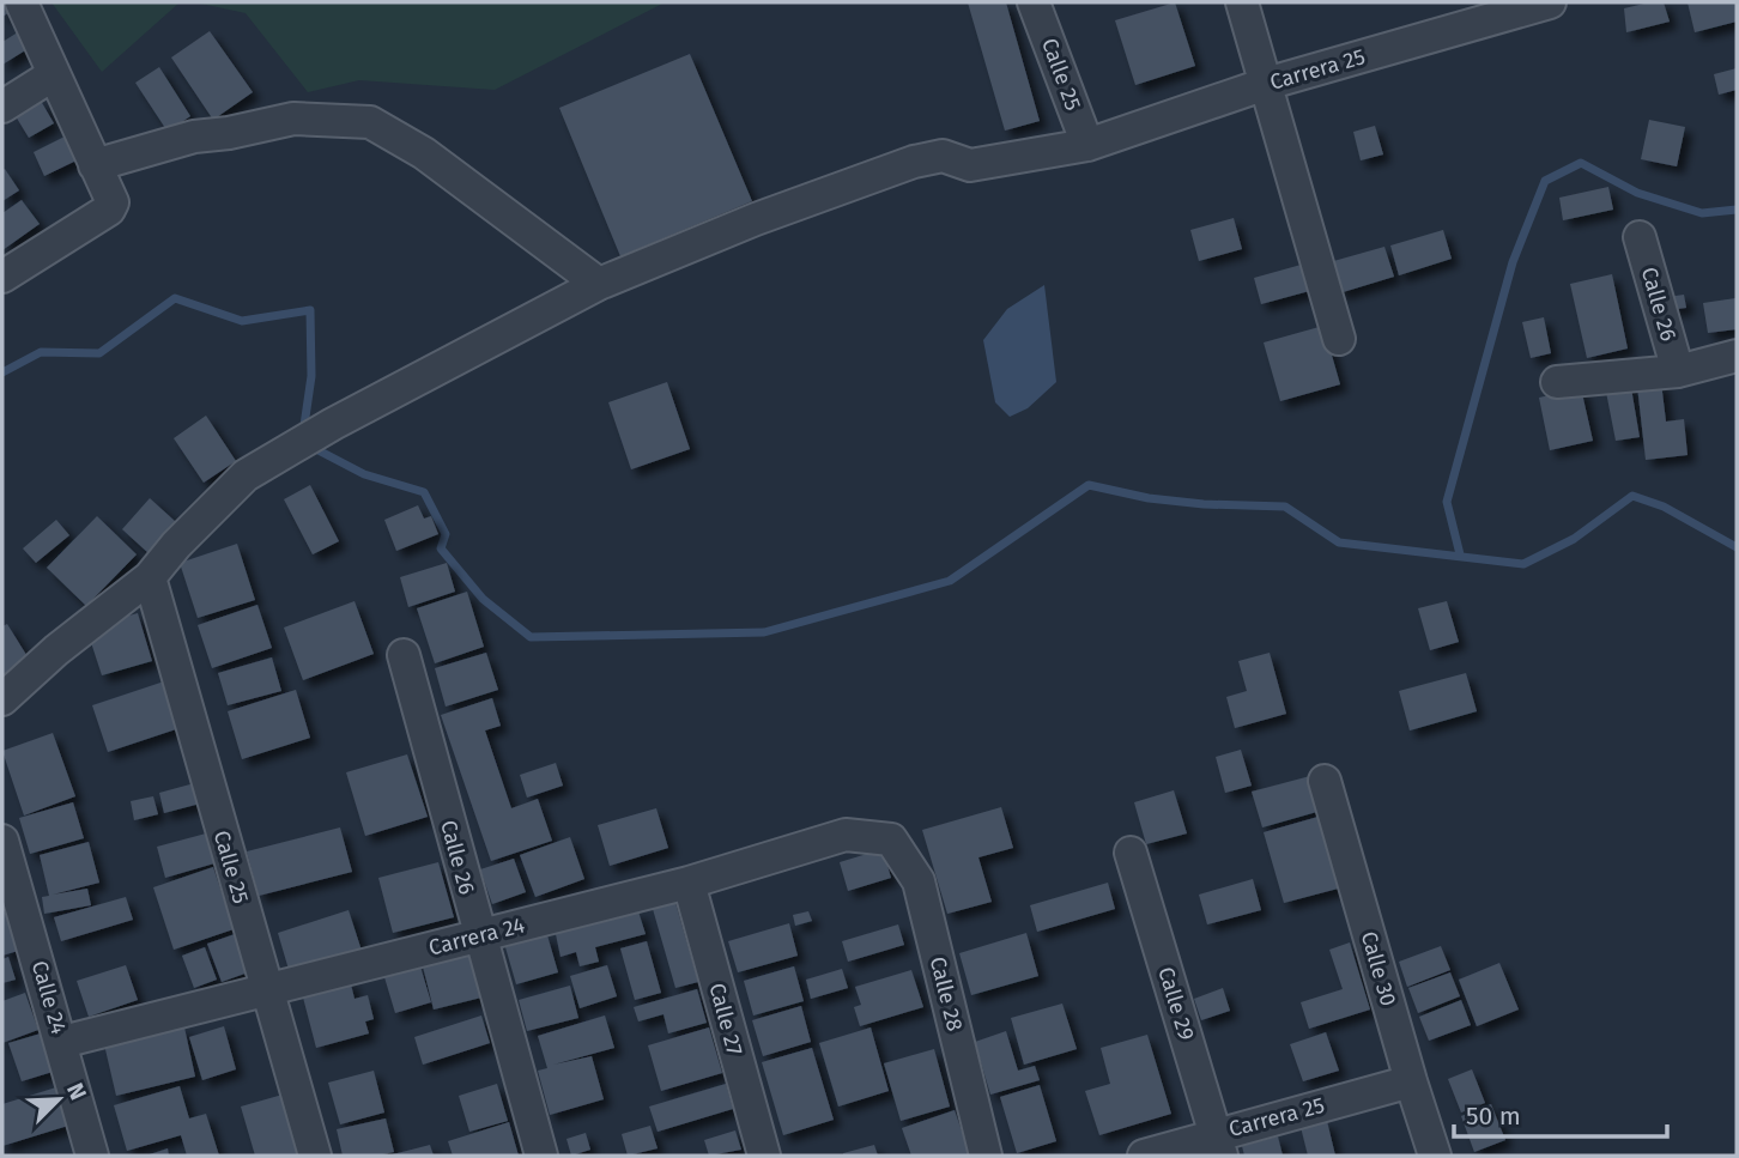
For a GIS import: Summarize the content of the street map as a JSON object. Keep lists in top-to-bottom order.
{
  "streets": {
    "street": [
      "Carrera 25",
      "Calle 25",
      "Calle 26",
      "Carrera 24",
      "Calle 30",
      "Calle 28",
      "Calle 24",
      "Calle 29",
      "Calle 27"
    ]
  },
  "crossings": [
    ["Carrera 25", "Calle 25"],
    ["Carrera 25", "Calle 30"],
    ["Carrera 25", "Calle 29"],
    ["Calle 25", "Carrera 24"],
    ["Calle 26", "Carrera 24"],
    ["Carrera 24", "Calle 28"],
    ["Carrera 24", "Calle 24"],
    ["Carrera 24", "Calle 27"]
  ],
  "scale_bar": "50 m",
  "north": "top right"
}
